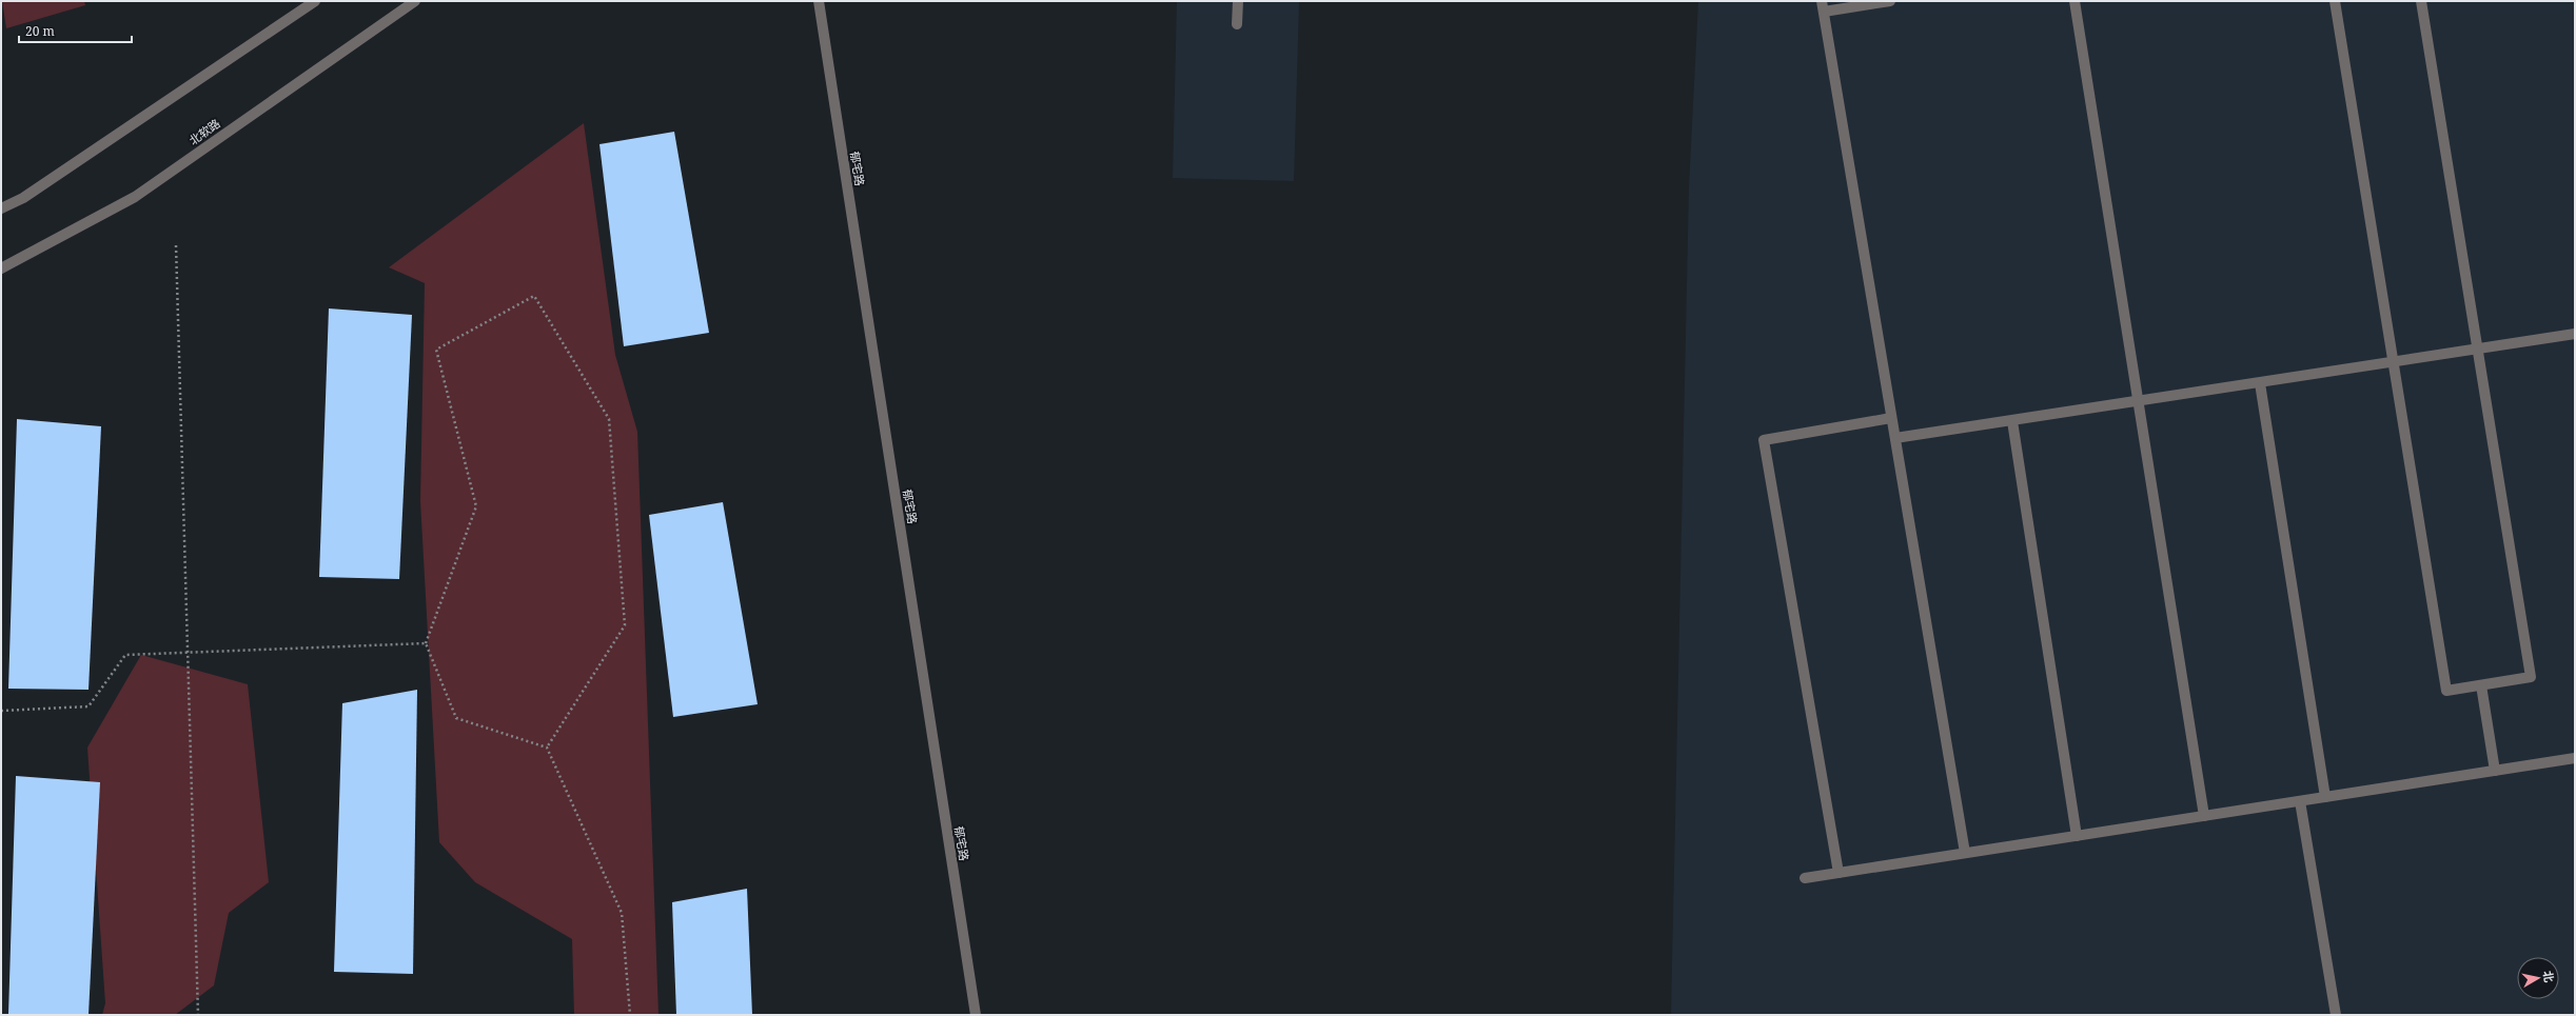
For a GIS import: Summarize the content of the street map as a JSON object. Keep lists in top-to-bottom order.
{
  "streets": {
    "street": ["北软路", "郁宅路"]
  },
  "scale_bar": "20 m",
  "north": "right"
}
